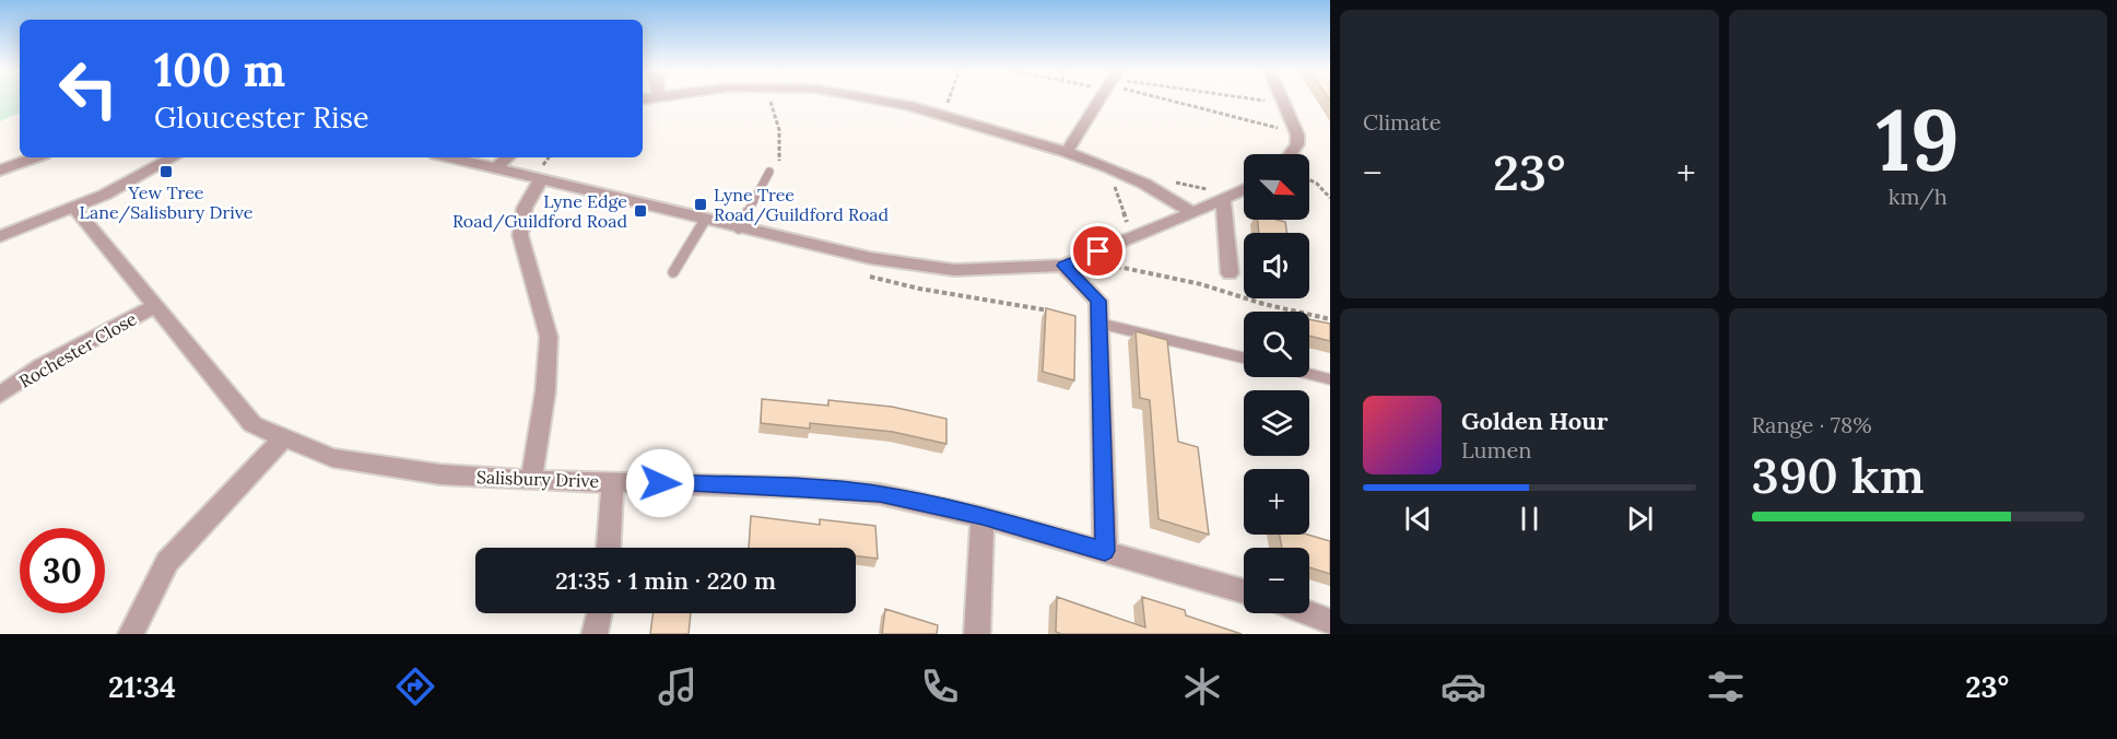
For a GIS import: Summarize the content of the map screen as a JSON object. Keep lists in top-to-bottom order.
{
  "streets": {
    "street": ["Rochester Close", "Salisbury Drive"]
  },
  "crossings": [
    ["Rochester Close", "Salisbury Drive"]
  ],
  "places": {
    "transit": ["Yew Tree Lane/Salisbury Drive", "Lyne Tree Road/Guildford Road", "Lyne Edge Road/Guildford Road"]
  },
  "north": "bottom right",
  "page": {
    "tile": [
      "Climate",
      ["19", "km/h"],
      ["Range · 78%", "390 km"]
    ],
    "turn": ["100 m", "Gloucester Rise"],
    "heat": ["−", "23°", "+"],
    "map_buttons": ["+", "−"],
    "song": ["Golden Hour", "Lumen"],
    "limit": "30",
    "trip": "21:35 · 1 min · 220 m",
    "tabs": ["21:34", "23°"]
  }
}
